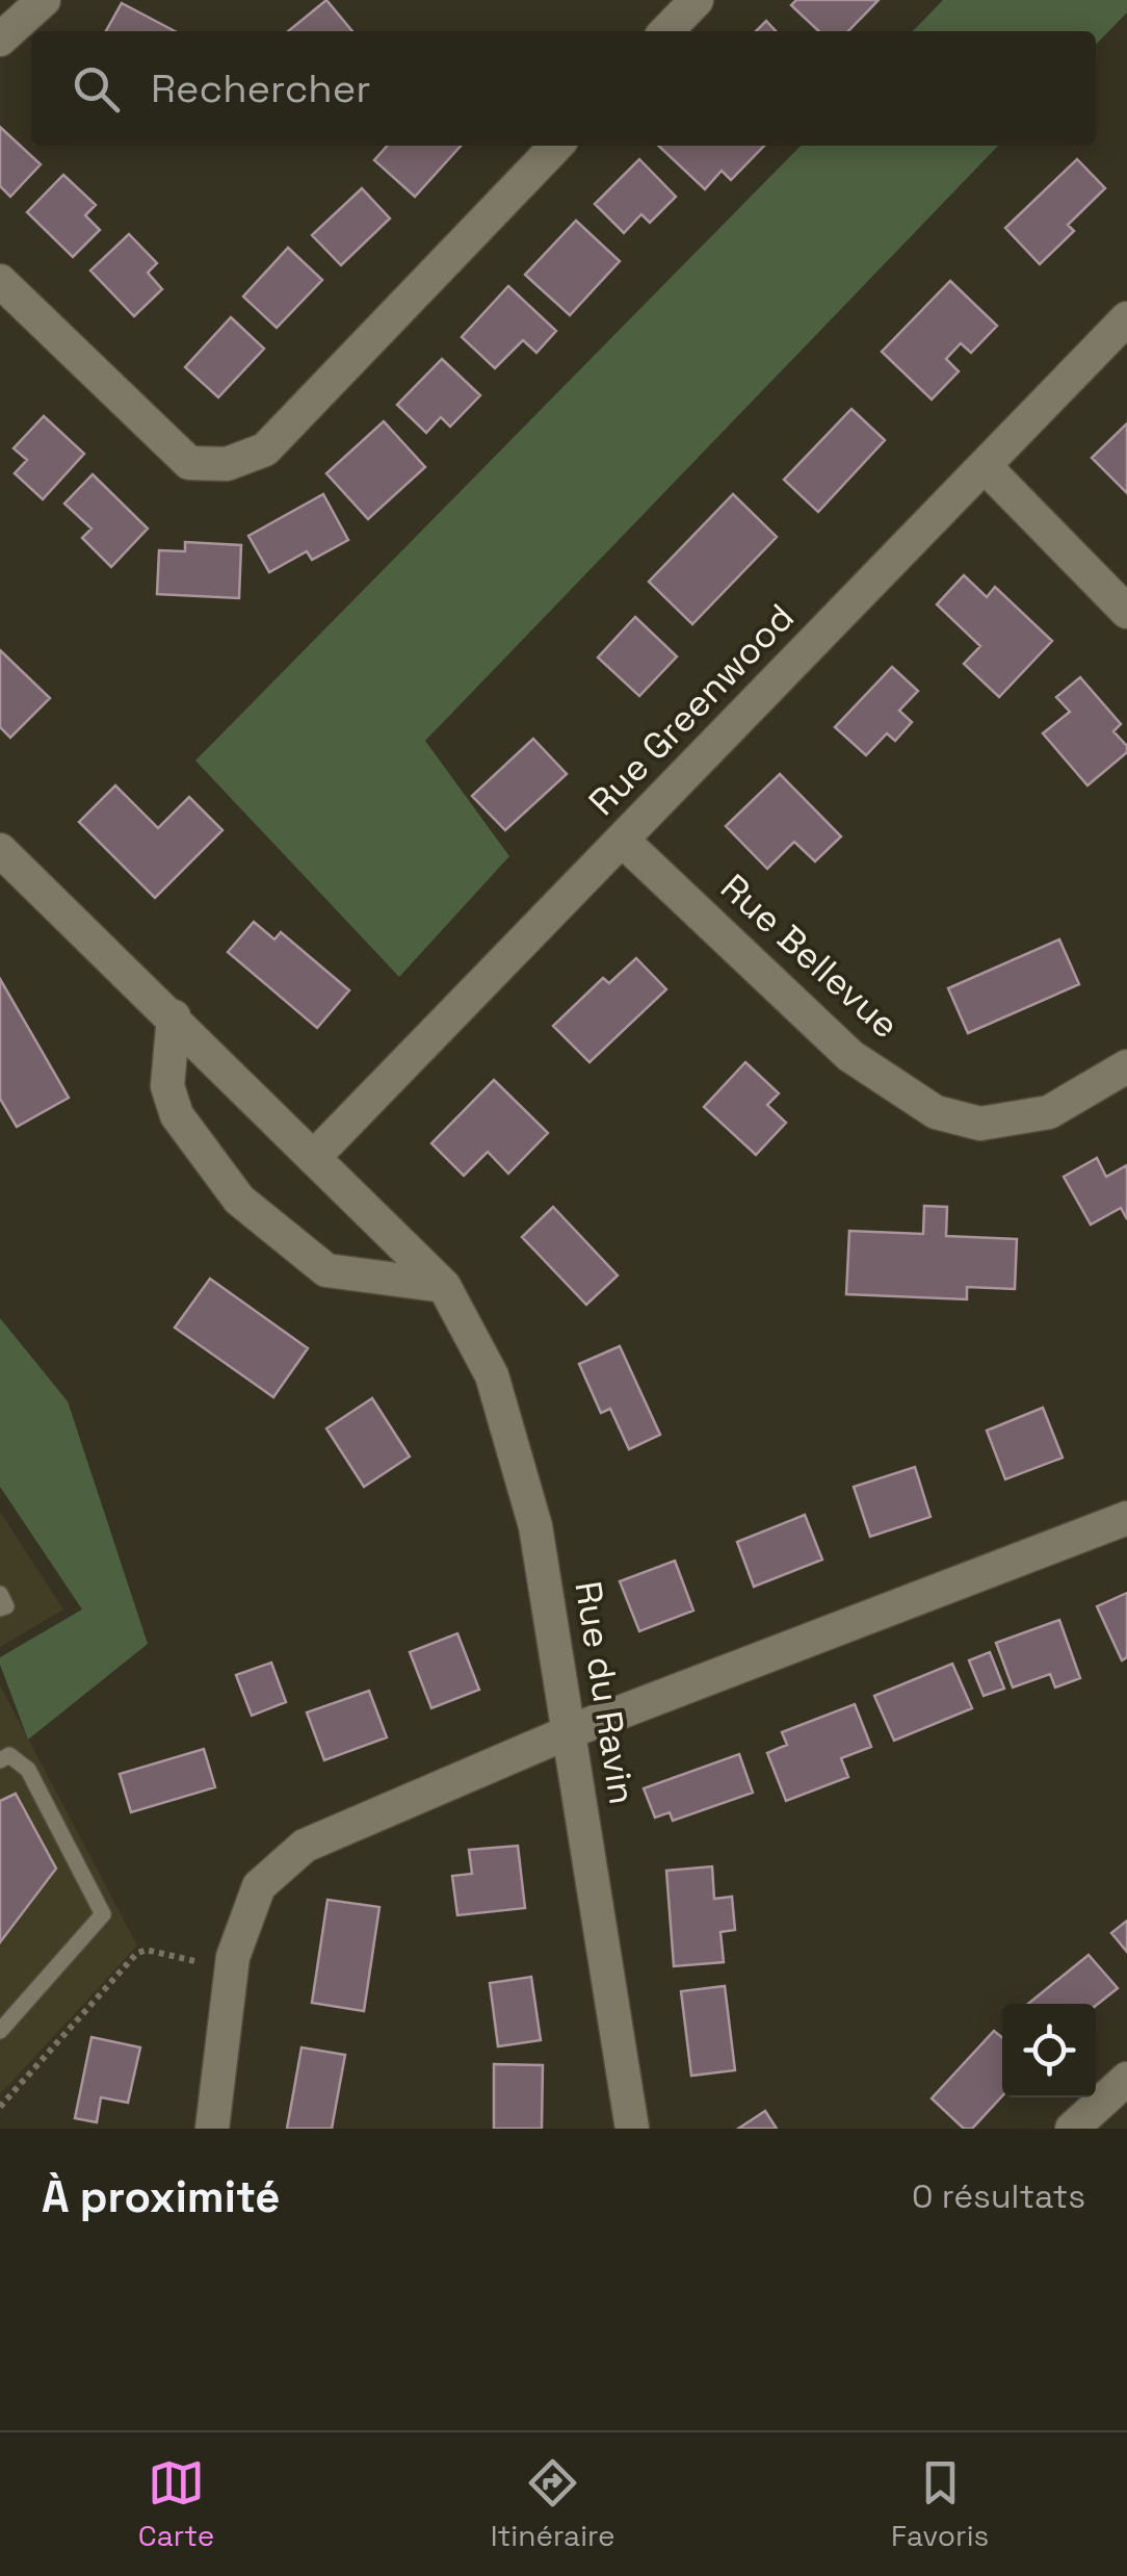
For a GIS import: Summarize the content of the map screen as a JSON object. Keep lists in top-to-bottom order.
{
  "streets": {
    "street": ["Rue Greenwood", "Rue Bellevue", "Rue du Ravin"]
  },
  "crossings": [
    ["Rue Greenwood", "Rue Bellevue"],
    ["Rue Greenwood", "Rue du Ravin"]
  ],
  "page": {
    "search": "Rechercher",
    "heading": ["À proximité", "0 résultats"],
    "nav": ["Carte", "Itinéraire", "Favoris"]
  }
}
